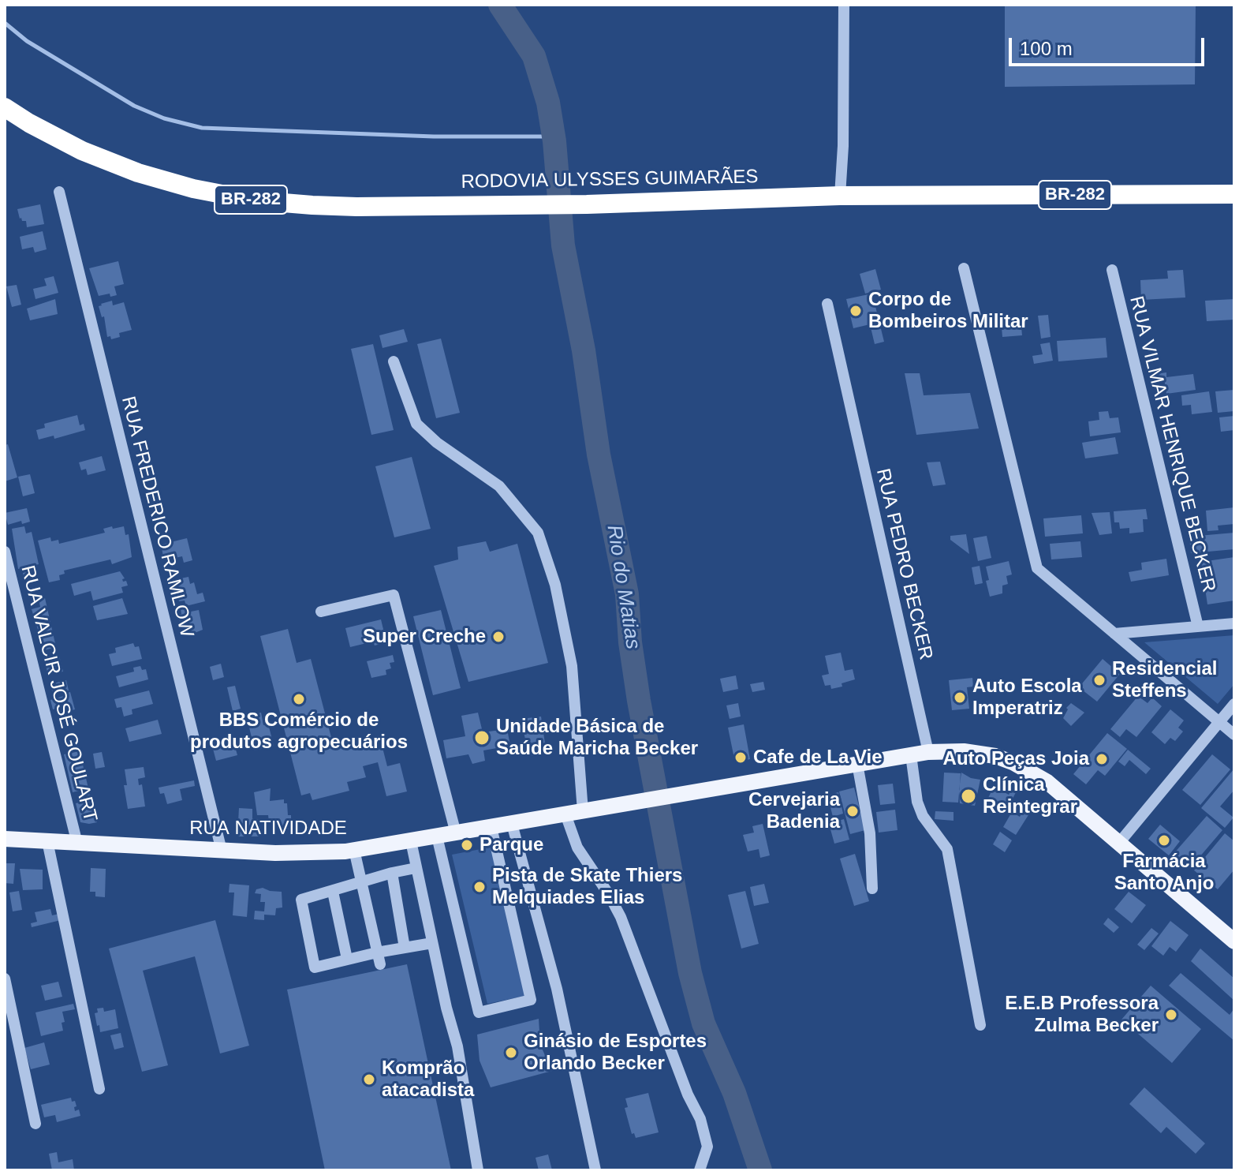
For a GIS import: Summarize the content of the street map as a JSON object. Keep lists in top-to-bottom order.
{
  "streets": {
    "highway": ["RODOVIA ULYSSES GUIMARÃES", "BR-282"],
    "main road": ["RUA NATIVIDADE"],
    "street": [
      "RUA VILMAR HENRIQUE BECKER",
      "RUA FREDERICO RAMLOW",
      "RUA PEDRO BECKER",
      "RUA VALCIR JOSÉ GOULART"
    ]
  },
  "crossings": [
    ["RUA FREDERICO RAMLOW", "RUA NATIVIDADE"],
    ["RUA PEDRO BECKER", "RUA NATIVIDADE"],
    ["RUA VALCIR JOSÉ GOULART", "RUA NATIVIDADE"]
  ],
  "water": ["Rio do Matias"],
  "places": [
    "Corpo de Bombeiros Militar",
    "Super Creche",
    "Residencial Steffens",
    "Auto Escola Imperatriz",
    "BBS Comércio de produtos agropecuários",
    "Unidade Básica de Saúde Maricha Becker",
    "Cafe de La Vie",
    "Auto Peças Joia",
    "Clínica Reintegrar",
    "Cervejaria Badenia",
    "Farmácia Santo Anjo",
    "Parque",
    "Pista de Skate Thiers Melquiades Elias",
    "E.E.B Professora Zulma Becker",
    "Ginásio de Esportes Orlando Becker",
    "Komprão atacadista"
  ],
  "scale_bar": "100 m"
}
